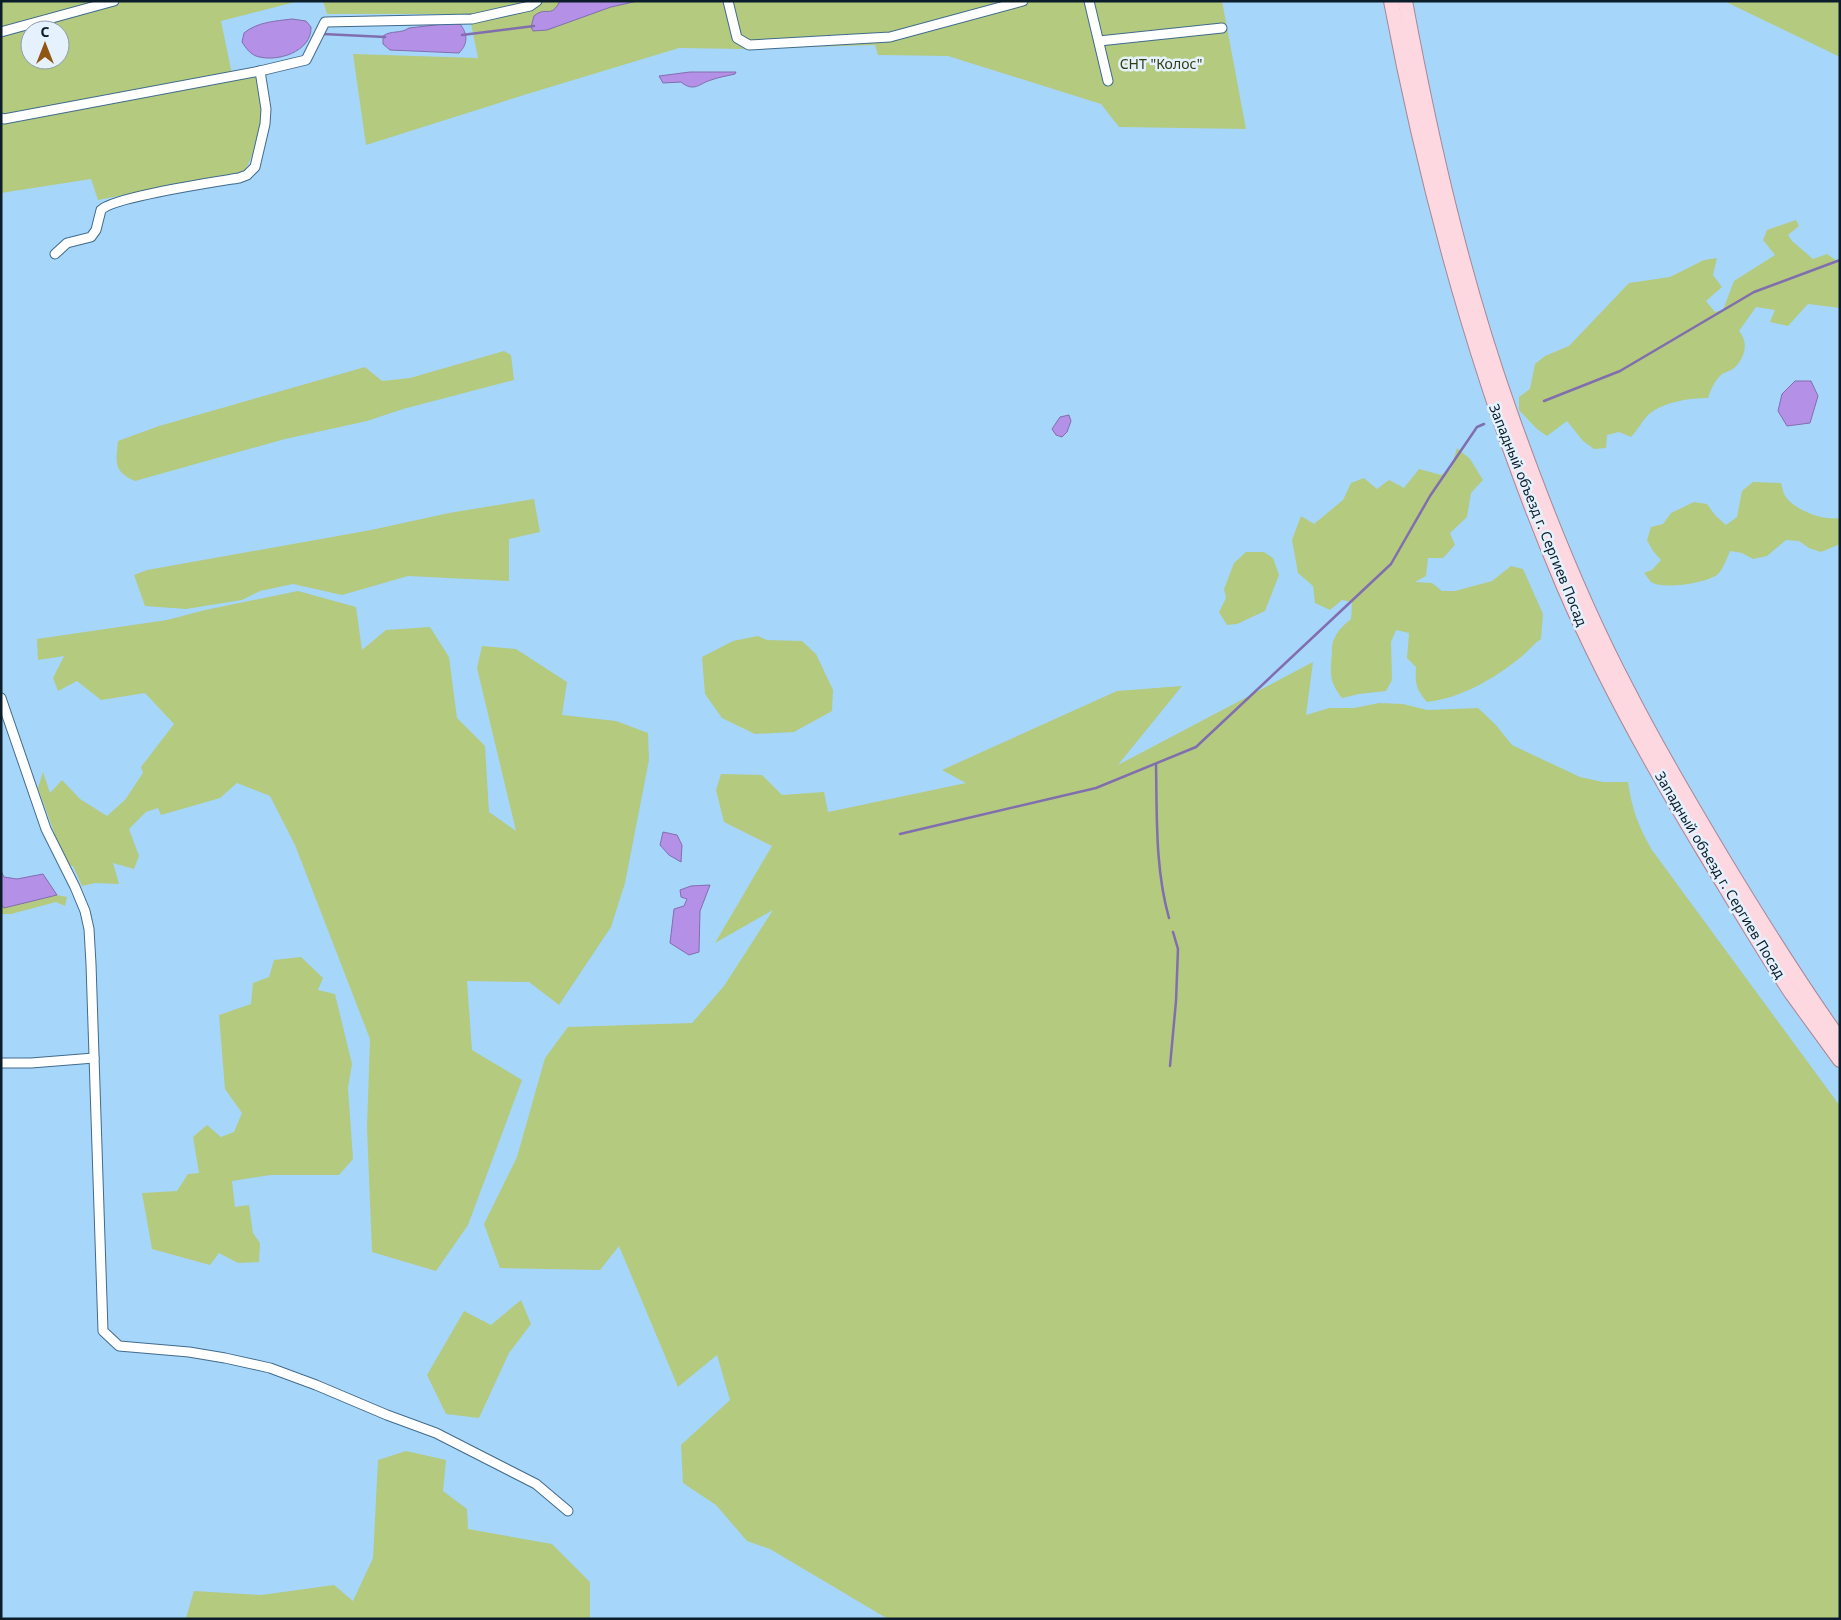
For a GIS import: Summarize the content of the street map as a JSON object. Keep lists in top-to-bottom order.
{
  "streets": {
    "main road": ["Западный объезд г. Сергиев Посад"]
  },
  "parks": ["СНТ \"Колос\""],
  "north": "top"
}
